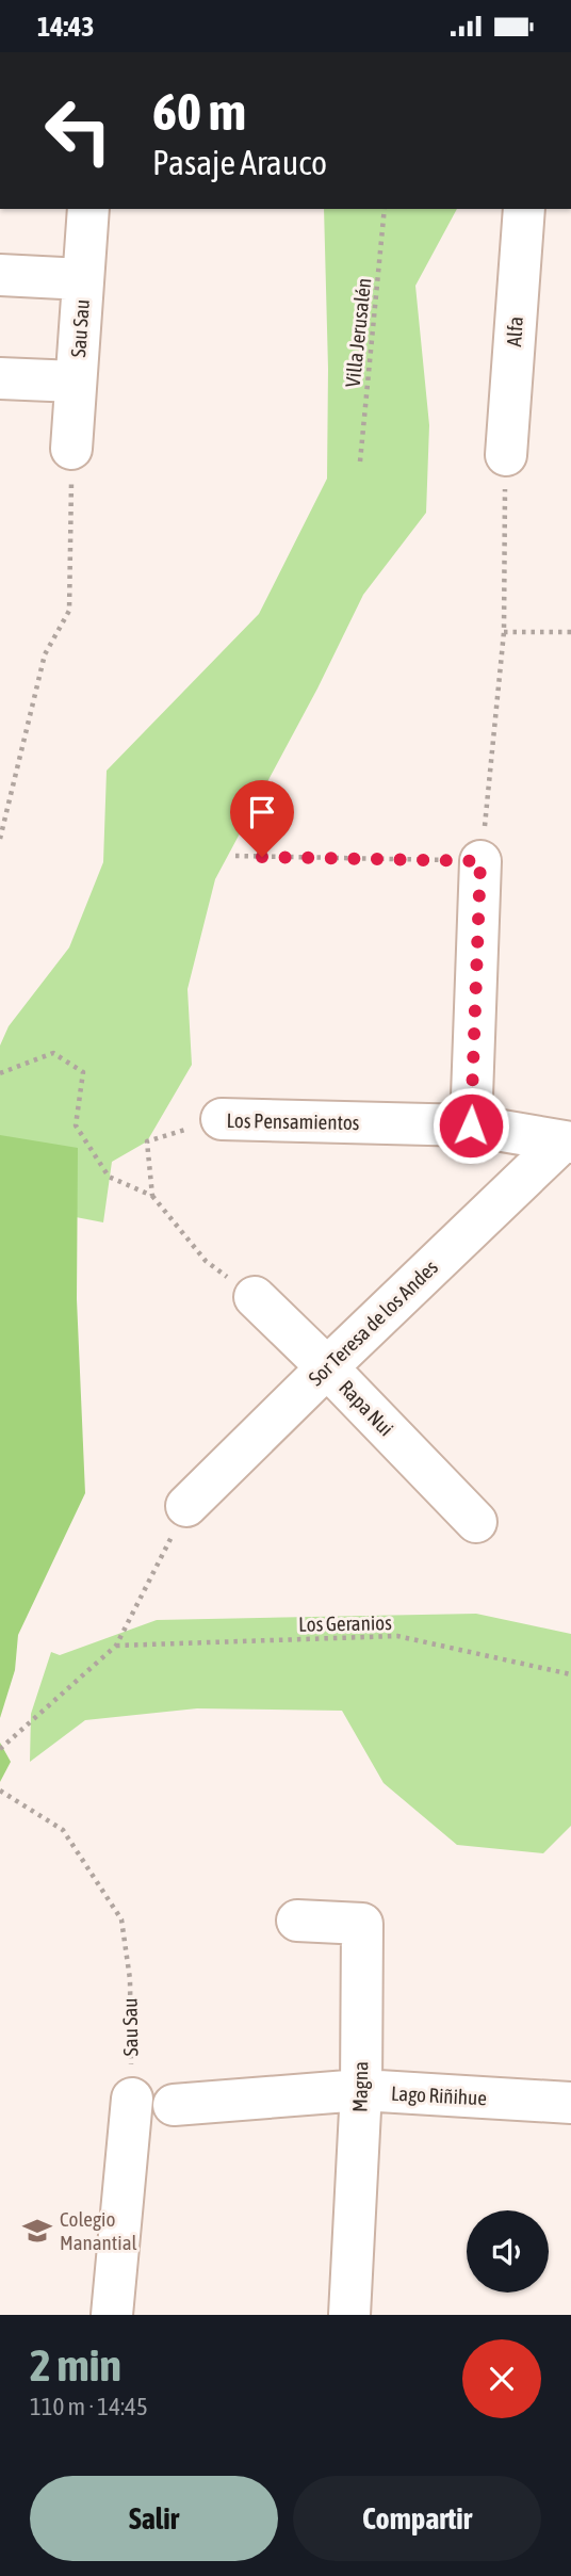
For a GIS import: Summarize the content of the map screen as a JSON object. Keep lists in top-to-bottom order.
{
  "streets": {
    "street": [
      "Sau Sau",
      "Alfa",
      "Los Pensamientos",
      "Sor Teresa de los Andes",
      "Rapa Nui",
      "Magna",
      "Lago Riñihue"
    ],
    "path": ["Villa Jerusalén", "Los Geranios"]
  },
  "crossings": [
    ["Los Pensamientos", "Sor Teresa de los Andes"],
    ["Sor Teresa de los Andes", "Rapa Nui"],
    ["Magna", "Lago Riñihue"]
  ],
  "places": {
    "school or university": ["Colegio Manantial"]
  },
  "page": {
    "status": "14:43",
    "turn": ["60 m", "Pasaje Arauco"],
    "heading": ["2 min", "110 m · 14:45"],
    "buttons": ["Salir", "Compartir"]
  }
}
